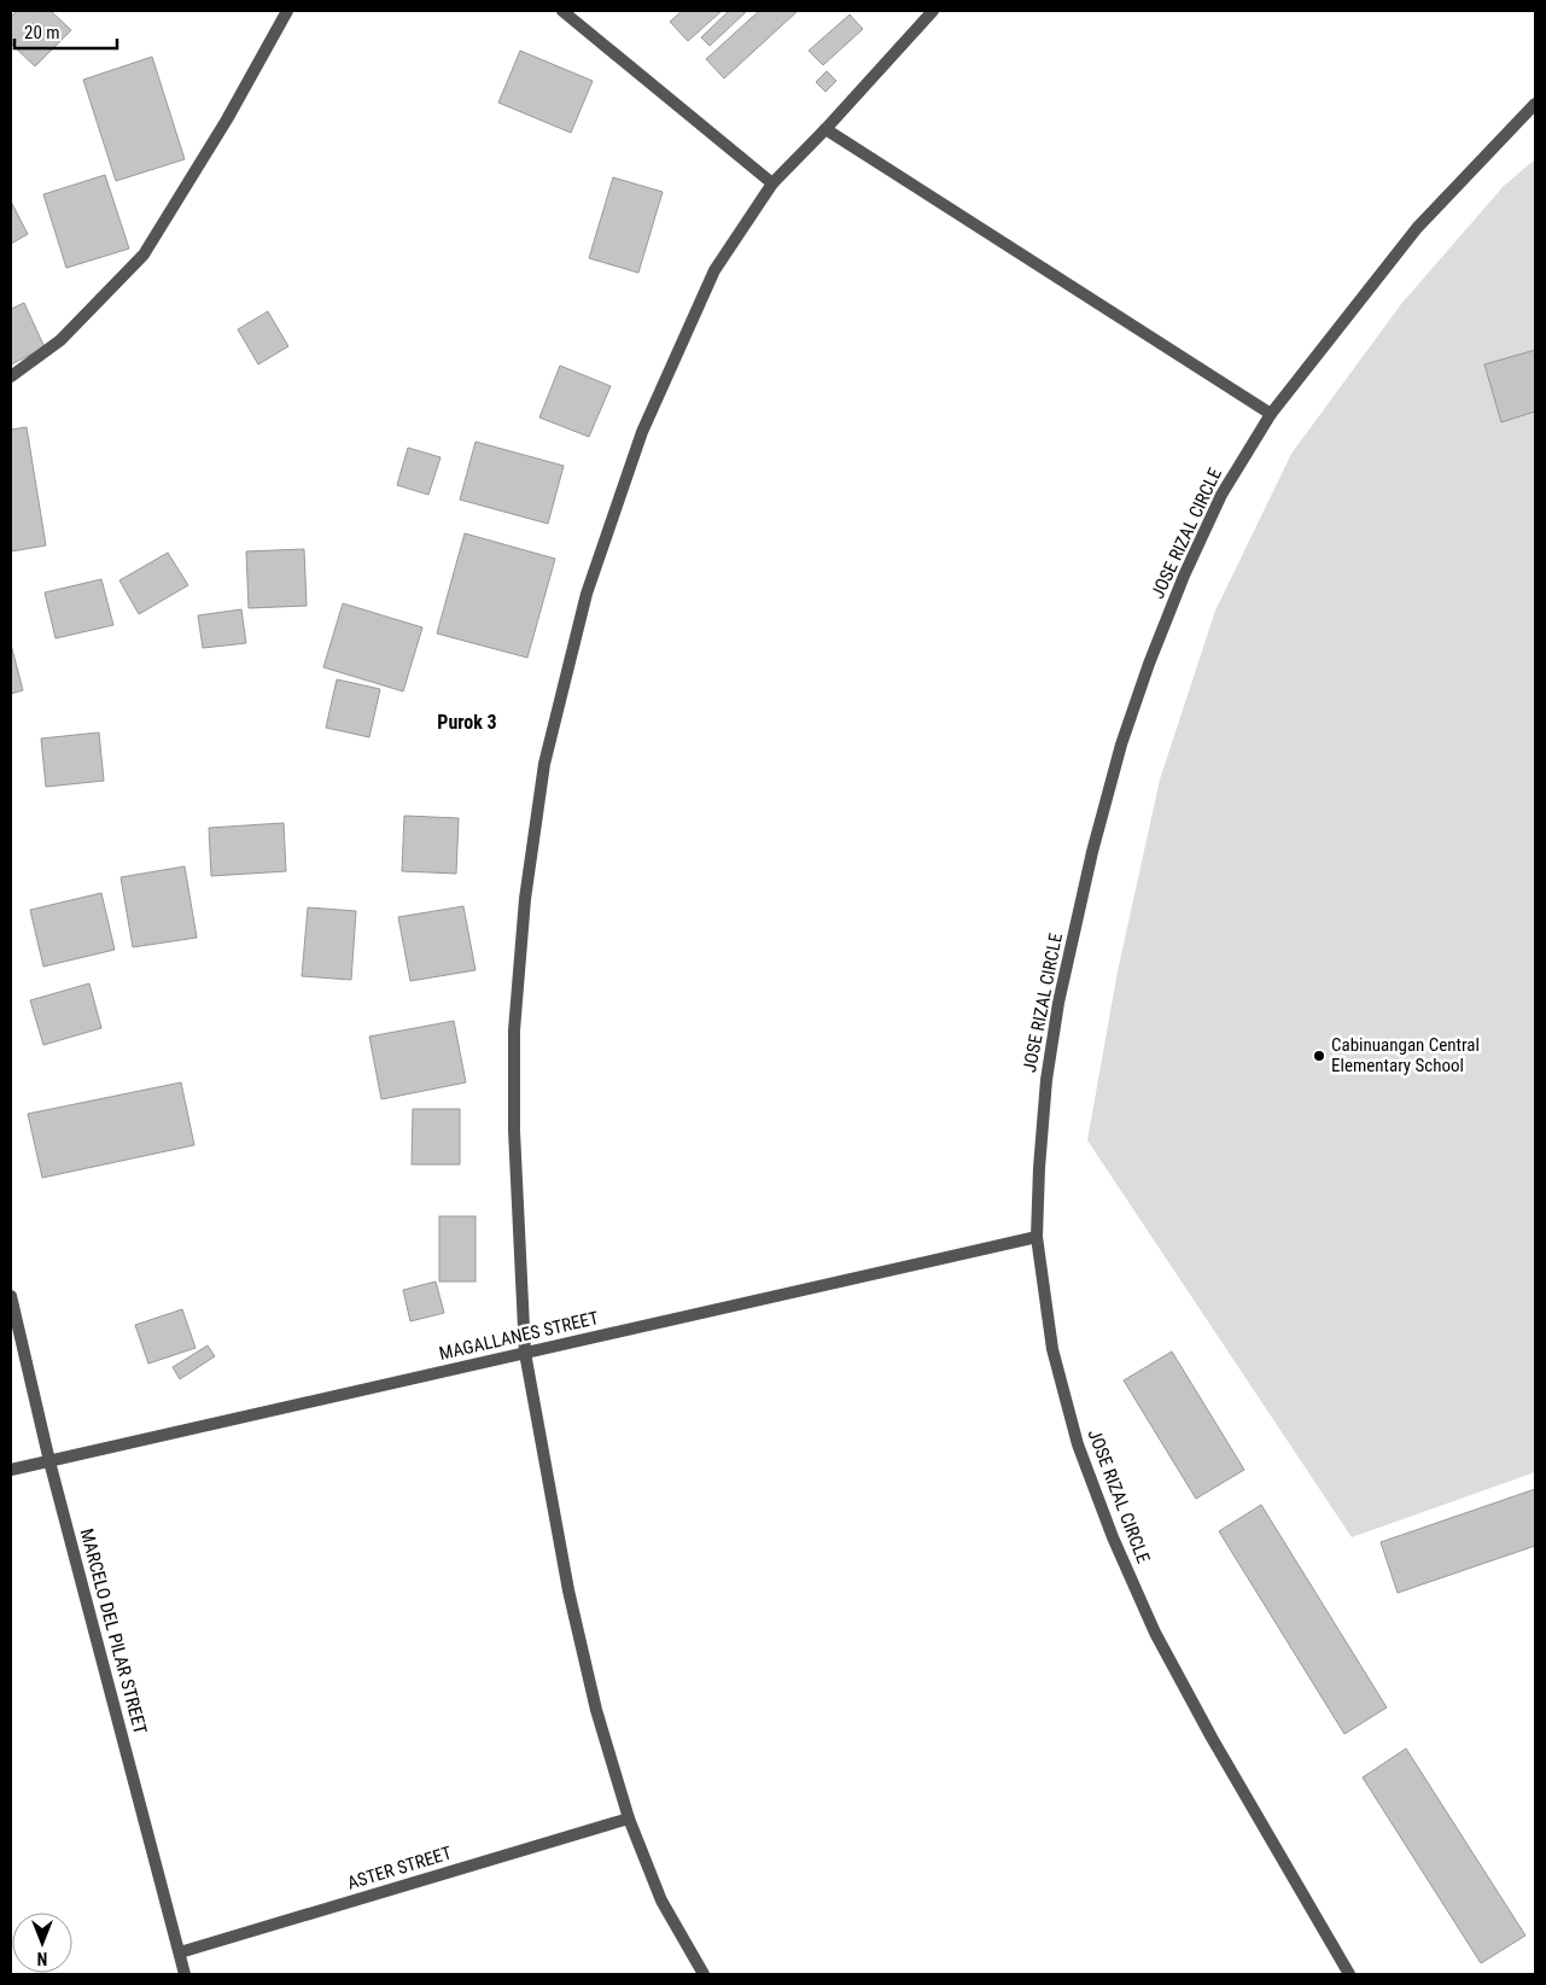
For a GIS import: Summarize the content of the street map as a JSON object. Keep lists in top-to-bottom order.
{
  "streets": {
    "street": [
      "JOSE RIZAL CIRCLE",
      "MAGALLANES STREET",
      "MARCELO DEL PILAR STREET",
      "ASTER STREET"
    ]
  },
  "crossings": [
    ["JOSE RIZAL CIRCLE", "MAGALLANES STREET"],
    ["MAGALLANES STREET", "MARCELO DEL PILAR STREET"],
    ["MARCELO DEL PILAR STREET", "ASTER STREET"]
  ],
  "districts": ["Purok 3"],
  "places": ["Cabinuangan Central Elementary School"],
  "scale_bar": "20 m",
  "north": "bottom"
}
